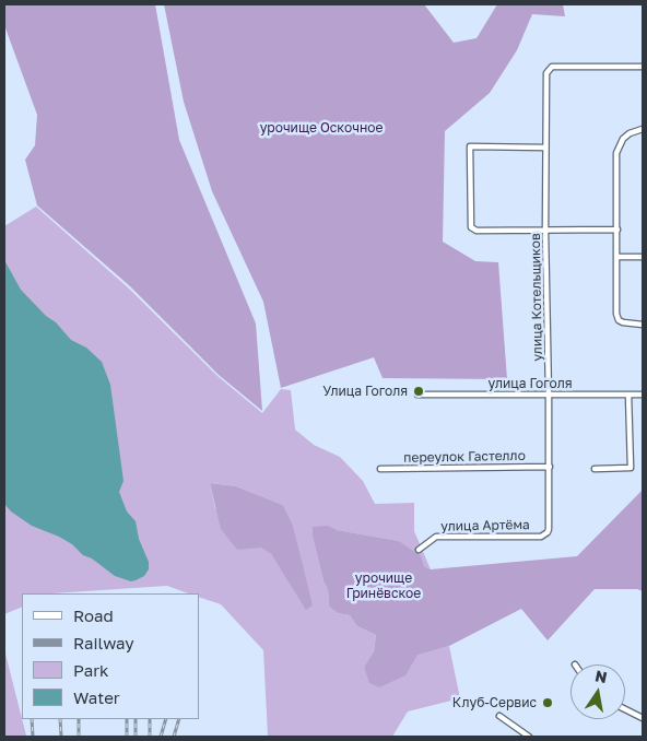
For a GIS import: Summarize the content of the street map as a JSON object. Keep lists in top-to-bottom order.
{
  "streets": {
    "street": [
      "улица Котельщиков",
      "улица Гоголя",
      "переулок Гастелло",
      "улица Артёма"
    ]
  },
  "crossings": [
    ["улица Котельщиков", "улица Гоголя"],
    ["улица Котельщиков", "переулок Гастелло"],
    ["улица Котельщиков", "улица Артёма"]
  ],
  "parks": ["урочище Оскочное", "урочище Гринёвское"],
  "places": ["Улица Гоголя", "Клуб-Сервис"],
  "legend": [
    "Road",
    "Railway",
    "Park",
    "Water"
  ],
  "north": "top"
}
